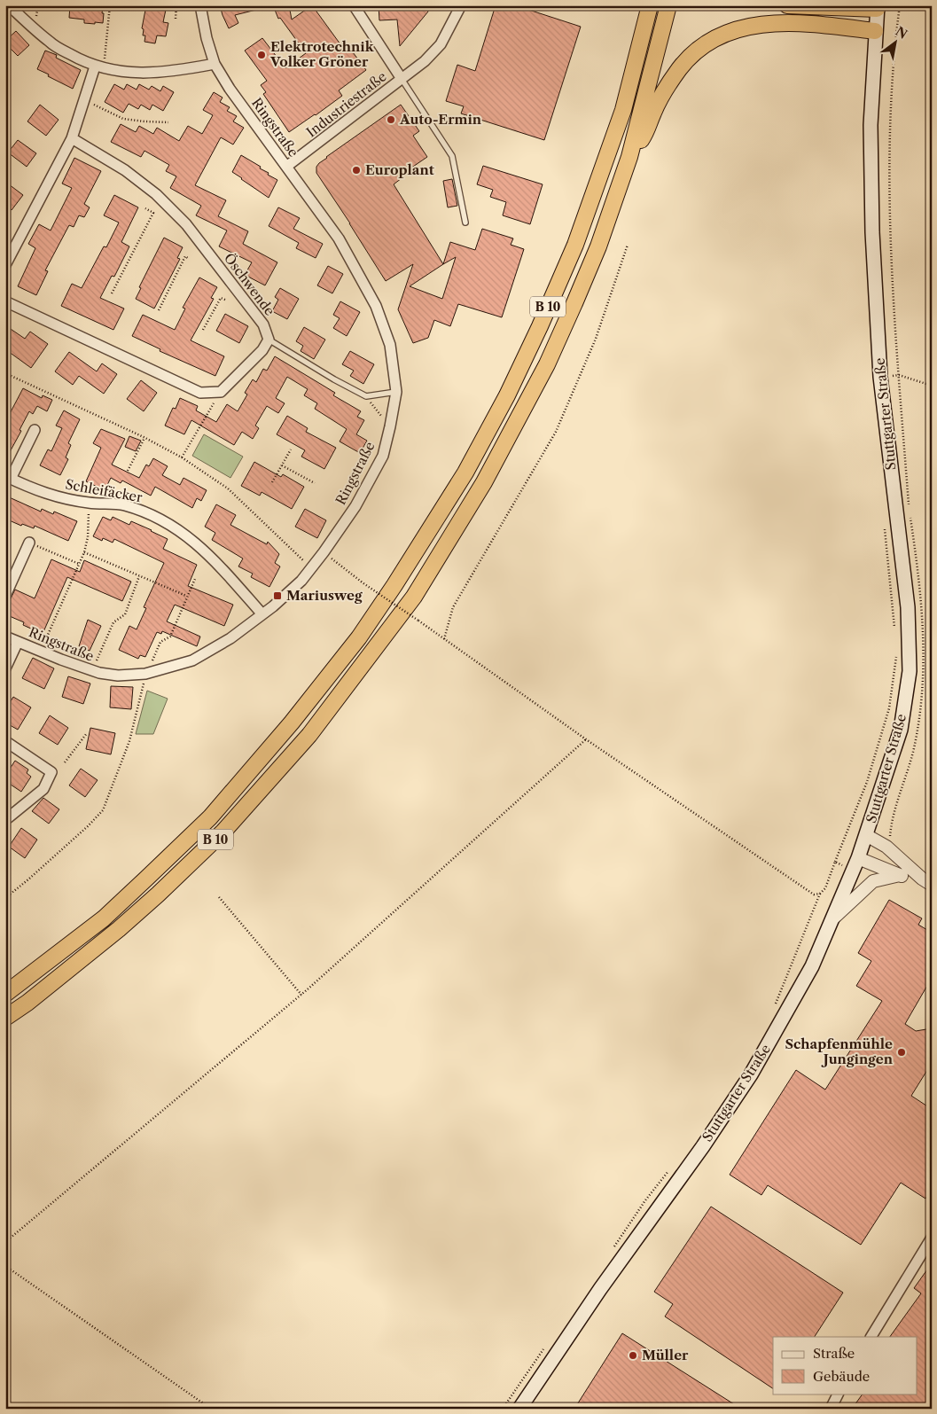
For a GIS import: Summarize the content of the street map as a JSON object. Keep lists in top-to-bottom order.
{
  "streets": {
    "highway": ["B 10"],
    "main road": ["Stuttgarter Straße"],
    "street": [
      "Industriestraße",
      "Ringstraße",
      "Öschwende",
      "Schleifäcker"
    ]
  },
  "crossings": [
    ["Industriestraße", "Ringstraße"],
    ["Ringstraße", "Schleifäcker"]
  ],
  "places": {
    "other": [
      "Elektrotechnik Volker Gröner",
      "Auto-Ermin",
      "Europlant",
      "Schapfenmühle Jungingen",
      "Müller"
    ],
    "transit": ["Mariusweg"]
  },
  "legend": ["Straße", "Gebäude"],
  "north": "top right"
}
